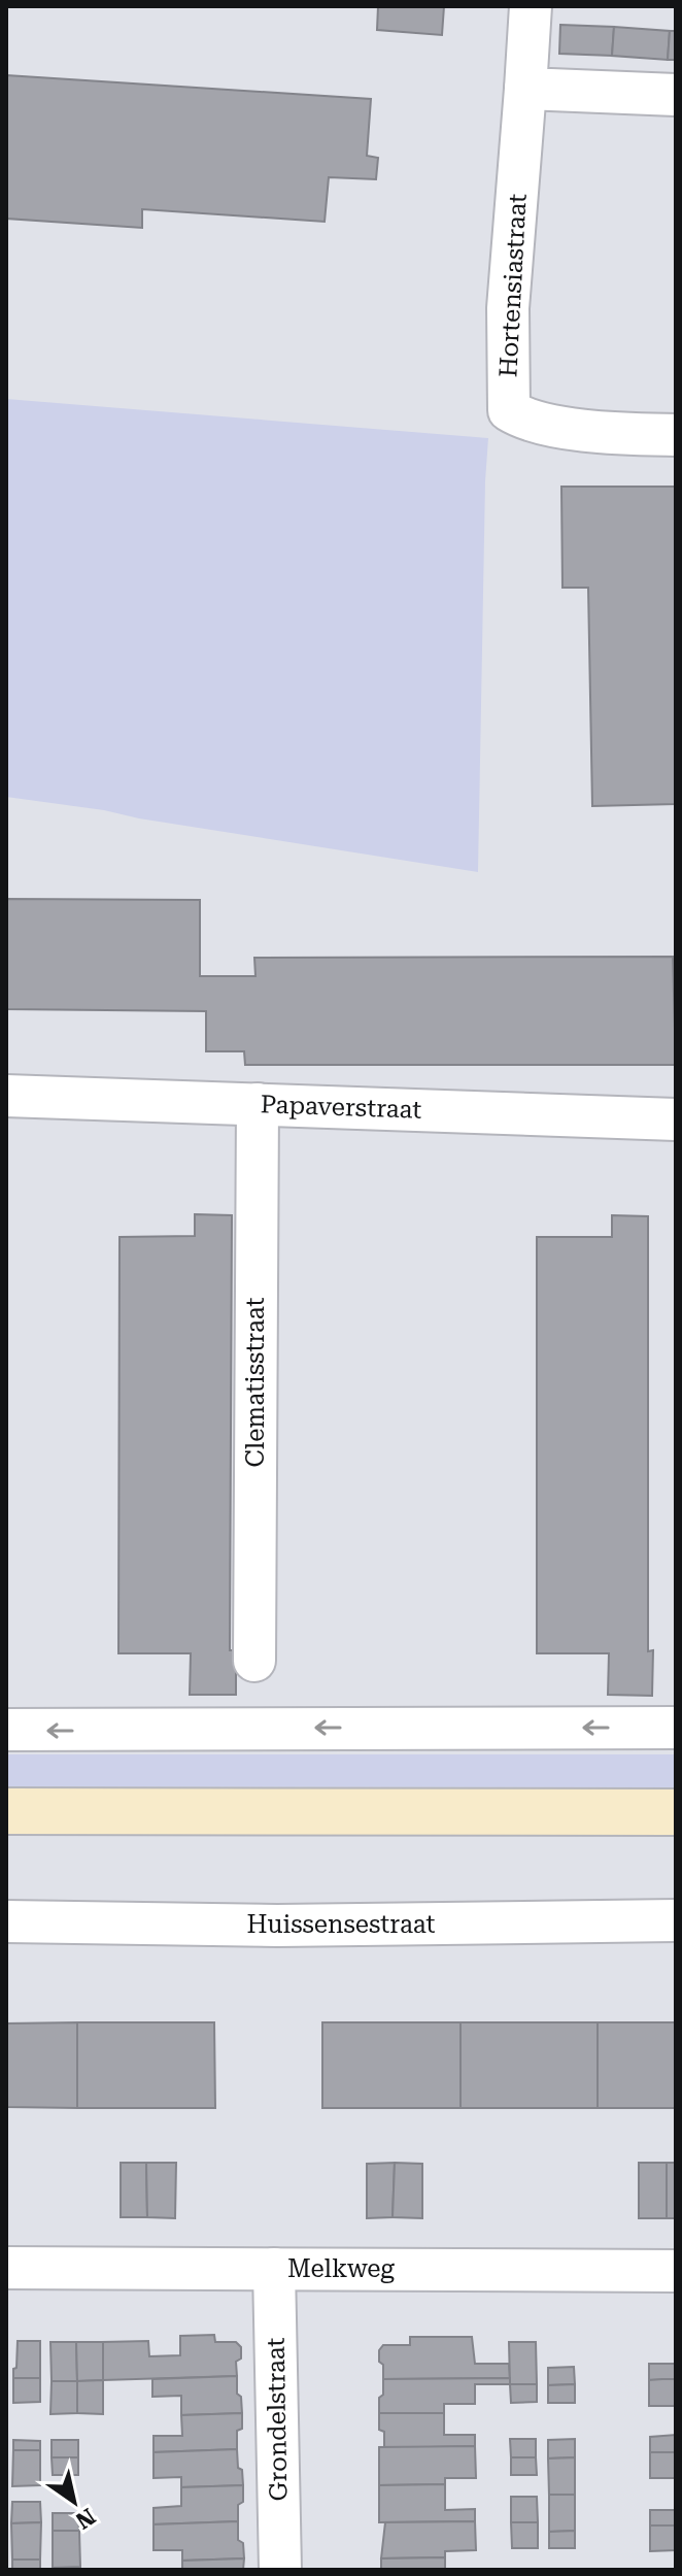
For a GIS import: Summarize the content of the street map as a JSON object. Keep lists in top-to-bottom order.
{
  "streets": {
    "street": [
      "Hortensiastraat",
      "Papaverstraat",
      "Clematisstraat",
      "Huissensestraat",
      "Melkweg",
      "Grondelstraat"
    ]
  },
  "crossings": [
    ["Papaverstraat", "Clematisstraat"],
    ["Melkweg", "Grondelstraat"]
  ],
  "north": "bottom right"
}
